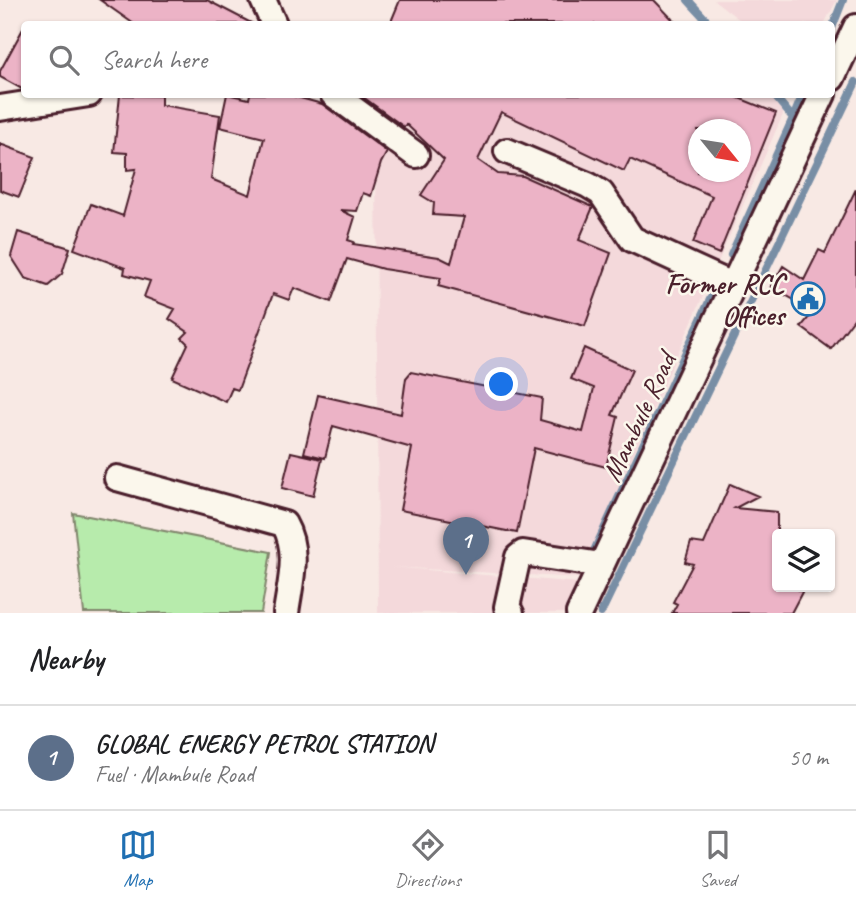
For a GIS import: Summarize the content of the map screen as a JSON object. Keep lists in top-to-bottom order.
{
  "streets": {
    "street": ["Mambule Road"]
  },
  "places": {
    "public building": ["Former RCC Offices"]
  },
  "north": "bottom right",
  "page": {
    "search": "Search here",
    "pins": "1",
    "heading": "Nearby",
    "list": [
      {
        "mark": "1",
        "name": "GLOBAL ENERGY PETROL STATION",
        "note": "Fuel · Mambule Road",
        "value": "50 m"
      }
    ],
    "nav": ["Map", "Directions", "Saved"]
  }
}
